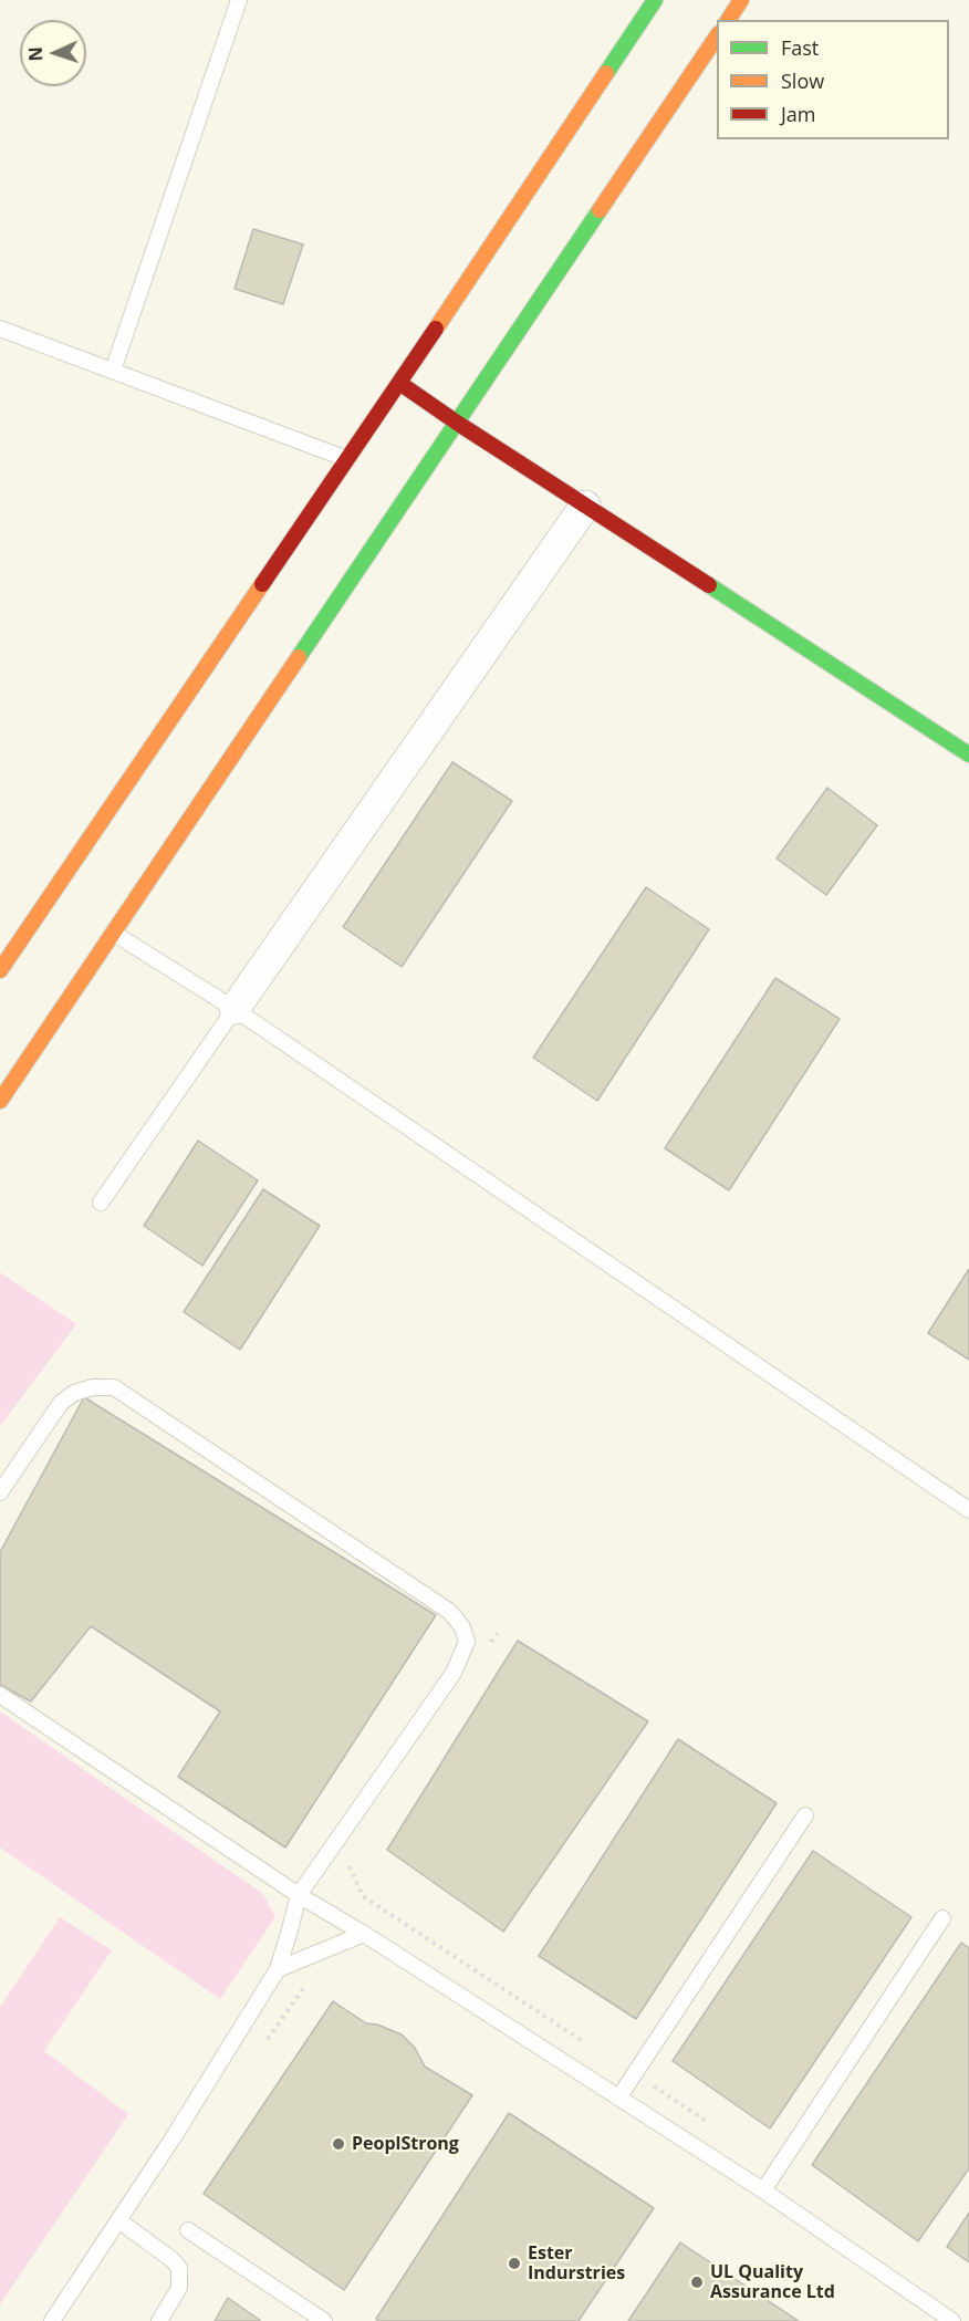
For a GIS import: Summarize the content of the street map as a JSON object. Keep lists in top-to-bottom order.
{
  "places": ["PeoplStrong", "Ester Indurstries", "UL Quality Assurance Ltd"],
  "legend": ["Fast", "Slow", "Jam"],
  "north": "left"
}
